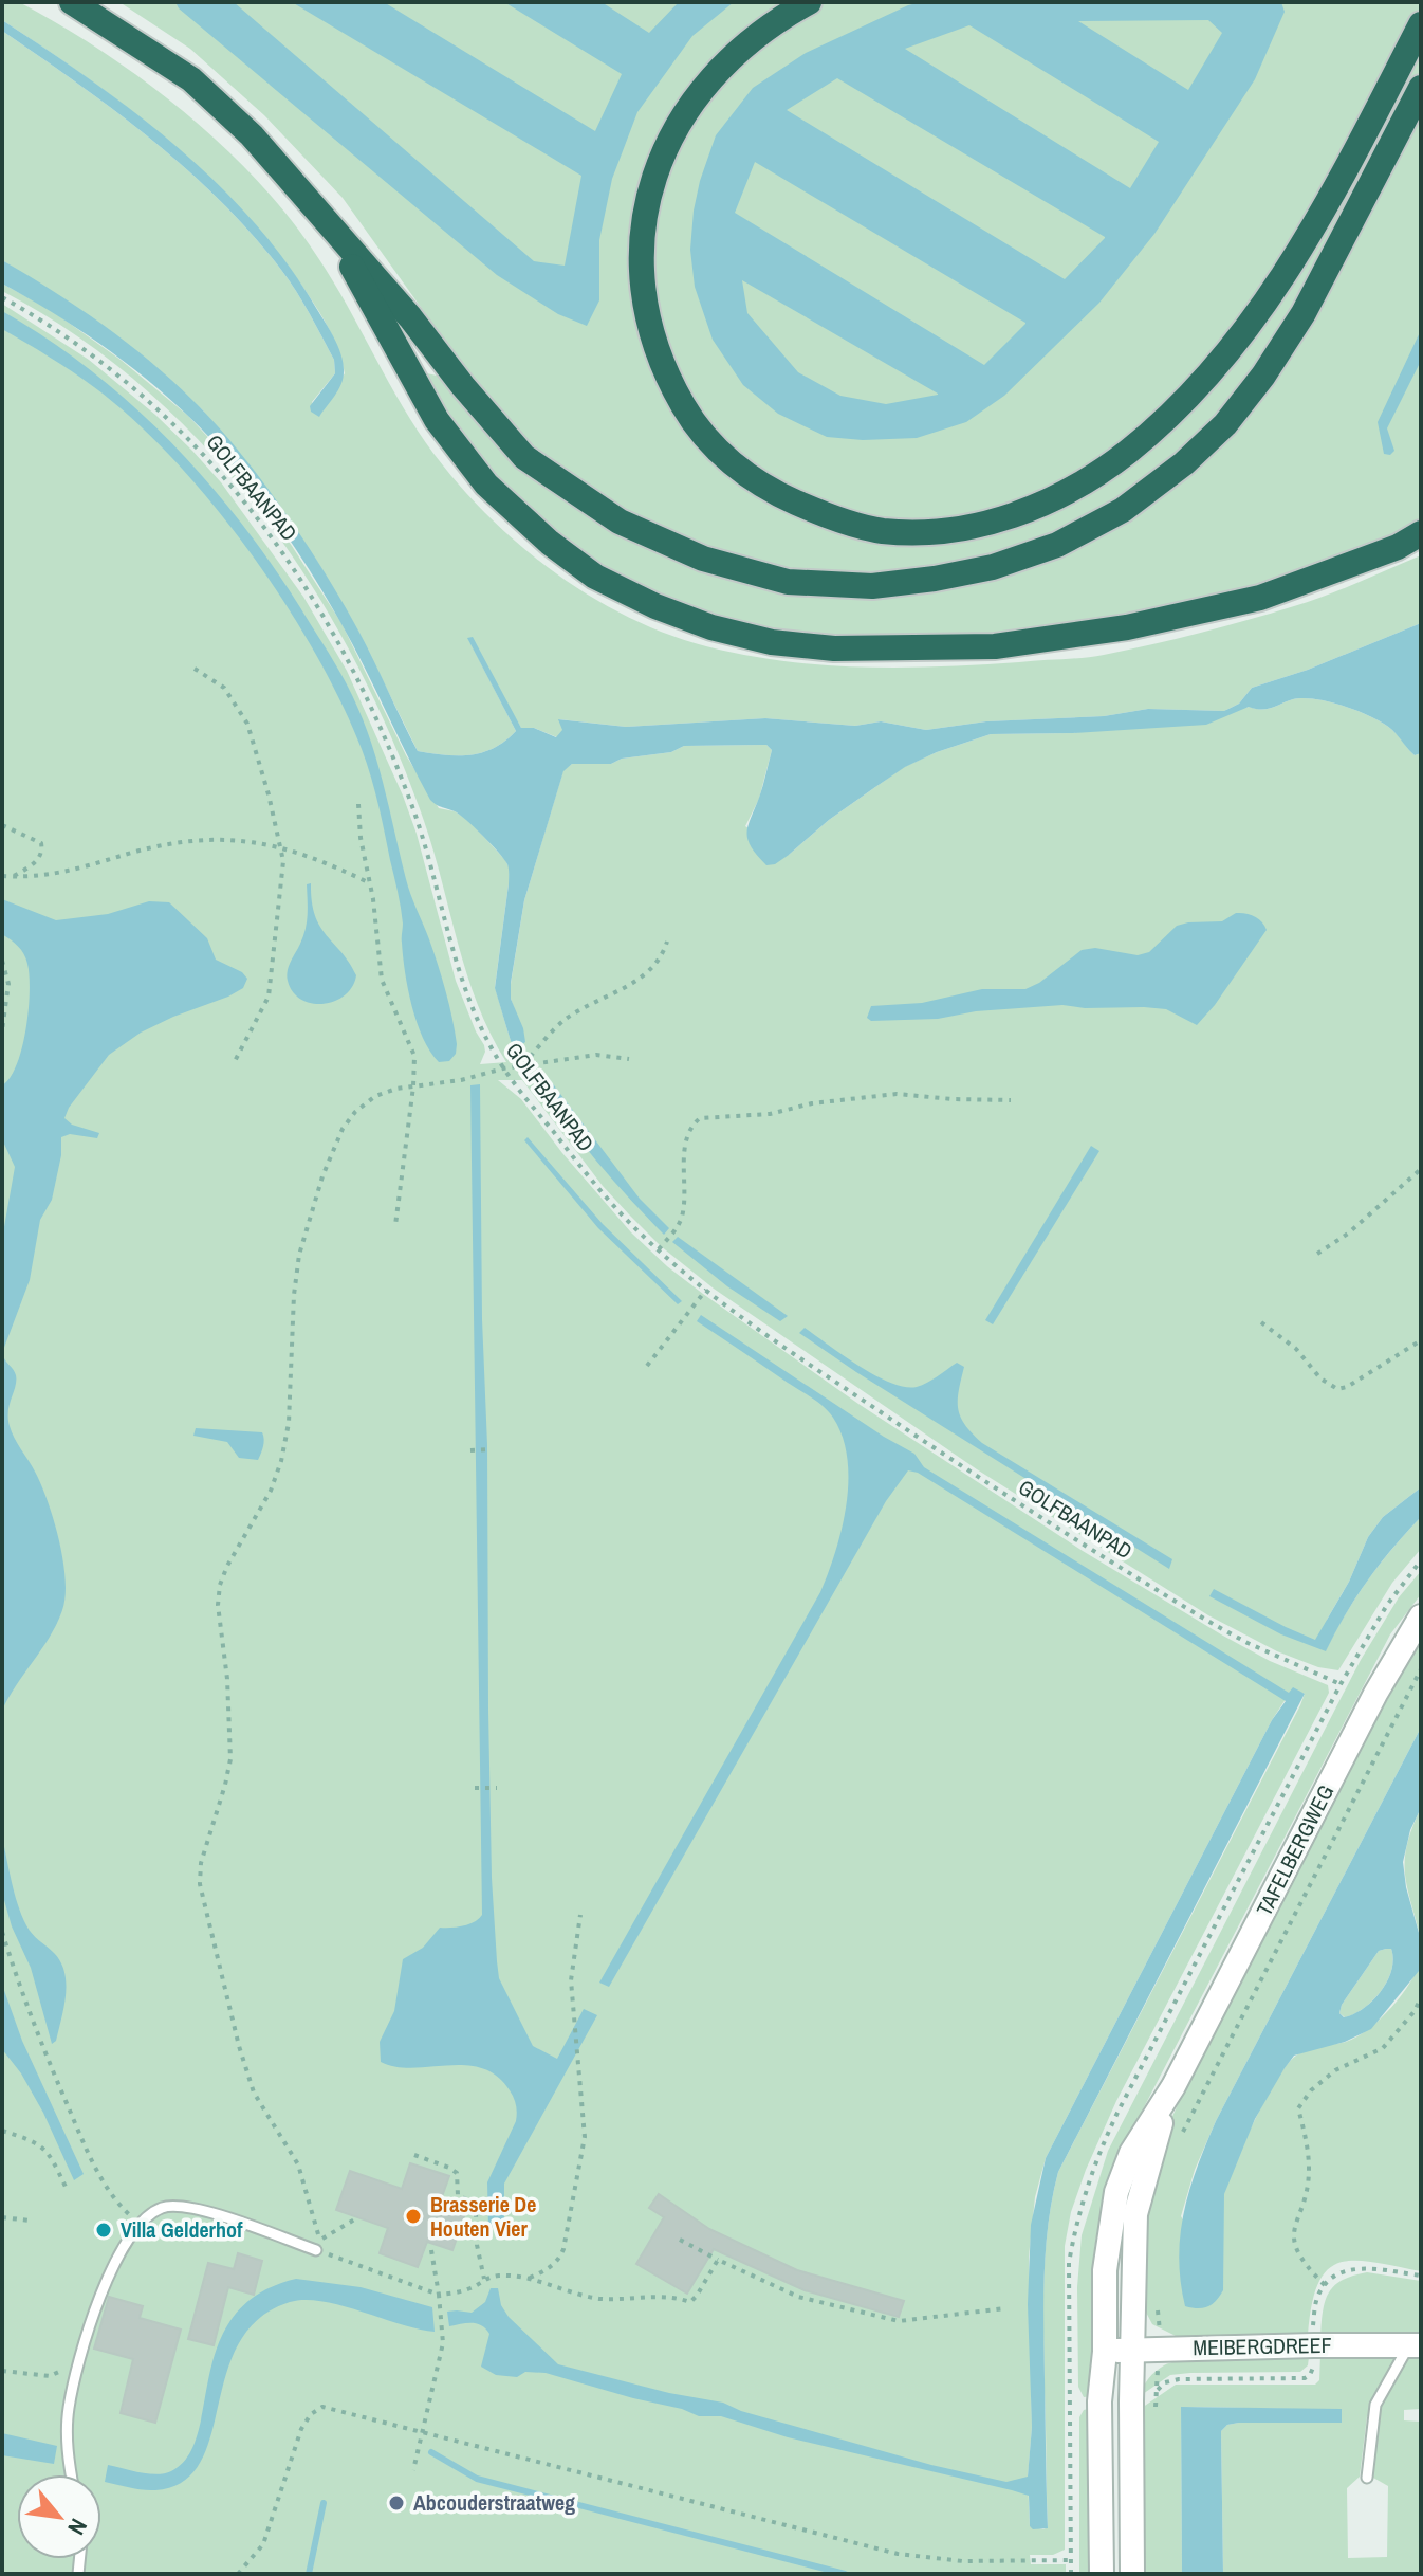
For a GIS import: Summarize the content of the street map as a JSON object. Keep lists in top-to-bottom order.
{
  "streets": {
    "street": ["TAFELBERGWEG", "MEIBERGDREEF"],
    "path": ["GOLFBAANPAD"]
  },
  "crossings": [
    ["TAFELBERGWEG", "MEIBERGDREEF"]
  ],
  "places": ["Brasserie De Houten Vier", "Villa Gelderhof", "Abcouderstraatweg"],
  "north": "bottom right"
}
